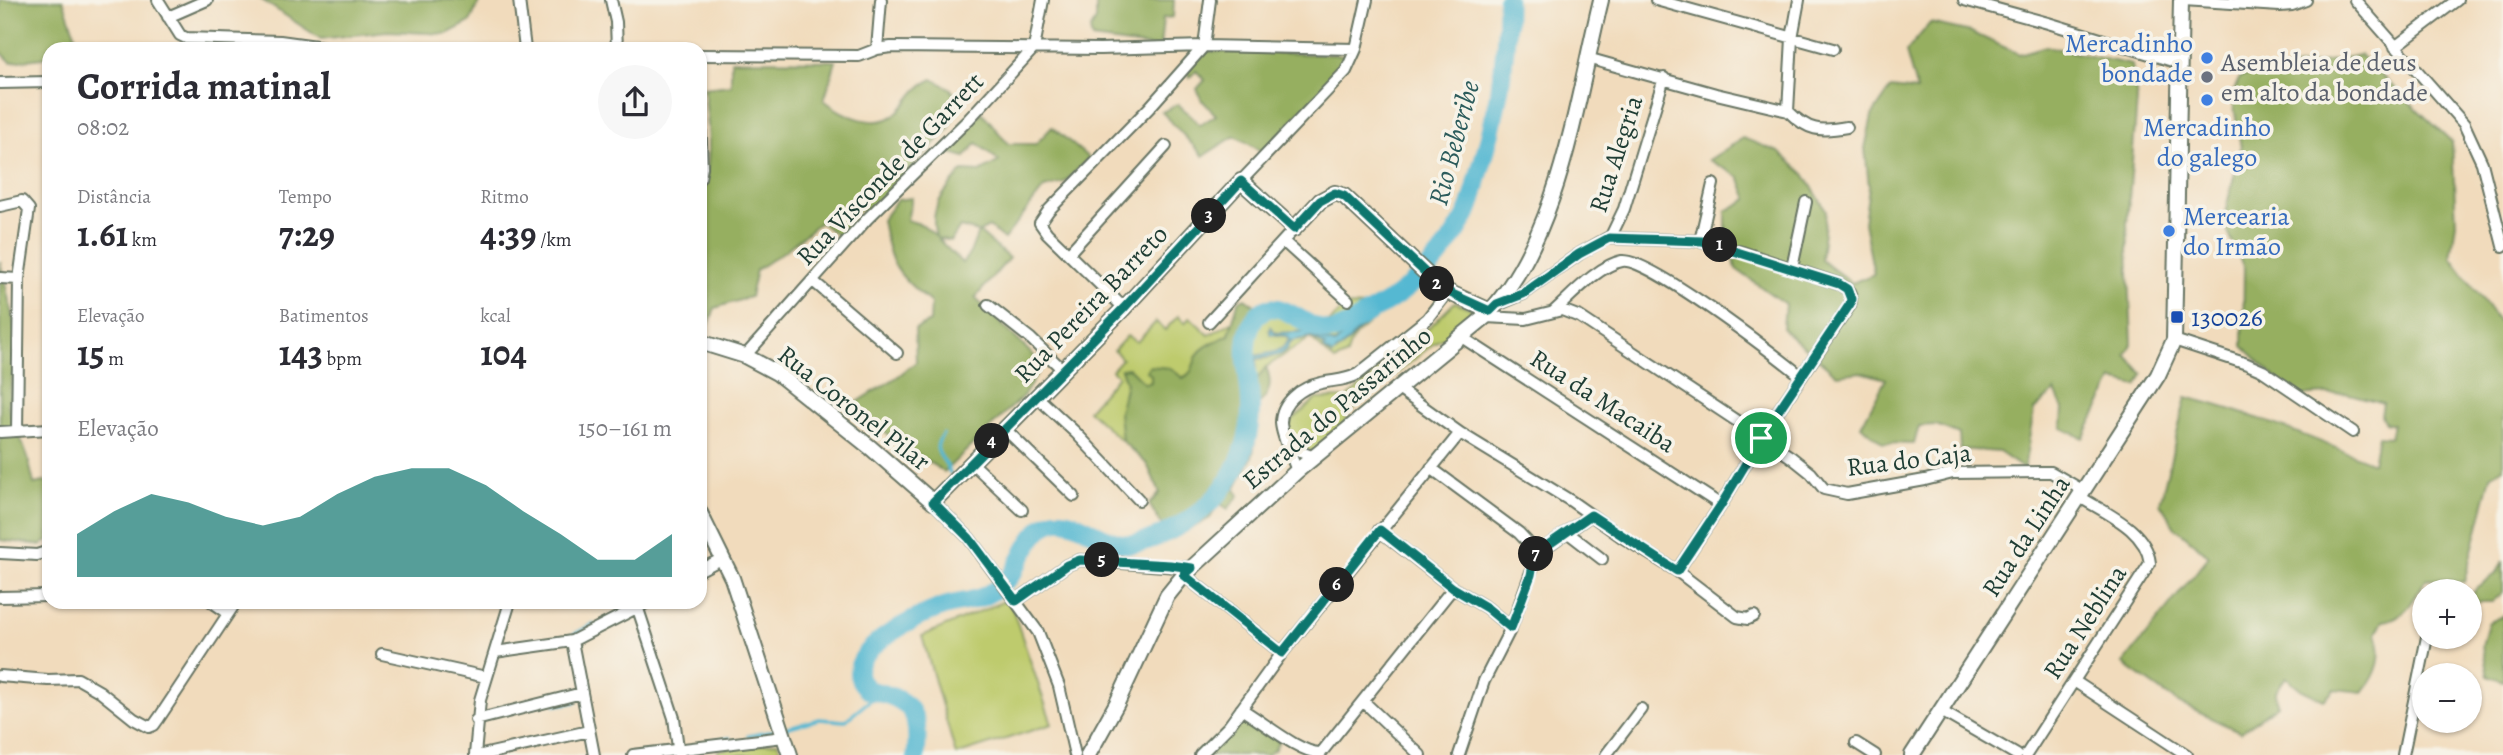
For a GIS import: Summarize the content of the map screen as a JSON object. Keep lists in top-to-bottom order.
{
  "streets": {
    "street": [
      "Rua Alegria",
      "Rua Visconde de Garrett",
      "Rua Pereira Barreto",
      "Rua da Macaiba",
      "Rua Coronel Pilar",
      "Estrada do Passarinho",
      "Rua do Caja",
      "Rua da Linha",
      "Rua Neblina"
    ]
  },
  "crossings": [
    ["Rua Alegria", "Estrada do Passarinho"],
    ["Rua Visconde de Garrett", "Rua Coronel Pilar"],
    ["Rua Pereira Barreto", "Rua Coronel Pilar"],
    ["Rua da Macaiba", "Estrada do Passarinho"],
    ["Rua Coronel Pilar", "Estrada do Passarinho"],
    ["Rua do Caja", "Rua da Linha"],
    ["Rua do Caja", "Rua Neblina"],
    ["Rua da Linha", "Rua Neblina"]
  ],
  "water": ["Rio Beberibe"],
  "places": {
    "other": [
      "Mercadinho bondade",
      "Asembleia de deus em alto da bondade",
      "Mercadinho do galego",
      "Mercearia do Irmão"
    ],
    "transit": ["130026"]
  },
  "page": {
    "heading": ["Corrida matinal", "08:02"],
    "stats": [
      ["Distância", "1.61 km"],
      ["Tempo", "7:29"],
      ["Ritmo", "4:39 /km"],
      ["Elevação", "15 m"],
      ["Batimentos", "143 bpm"],
      ["kcal", "104"]
    ],
    "pins": [
      "3",
      "1",
      "2",
      "4",
      "7",
      "5",
      "6"
    ],
    "chart": ["Elevação", "150–161 m"],
    "map_buttons": ["+", "−"]
  }
}
